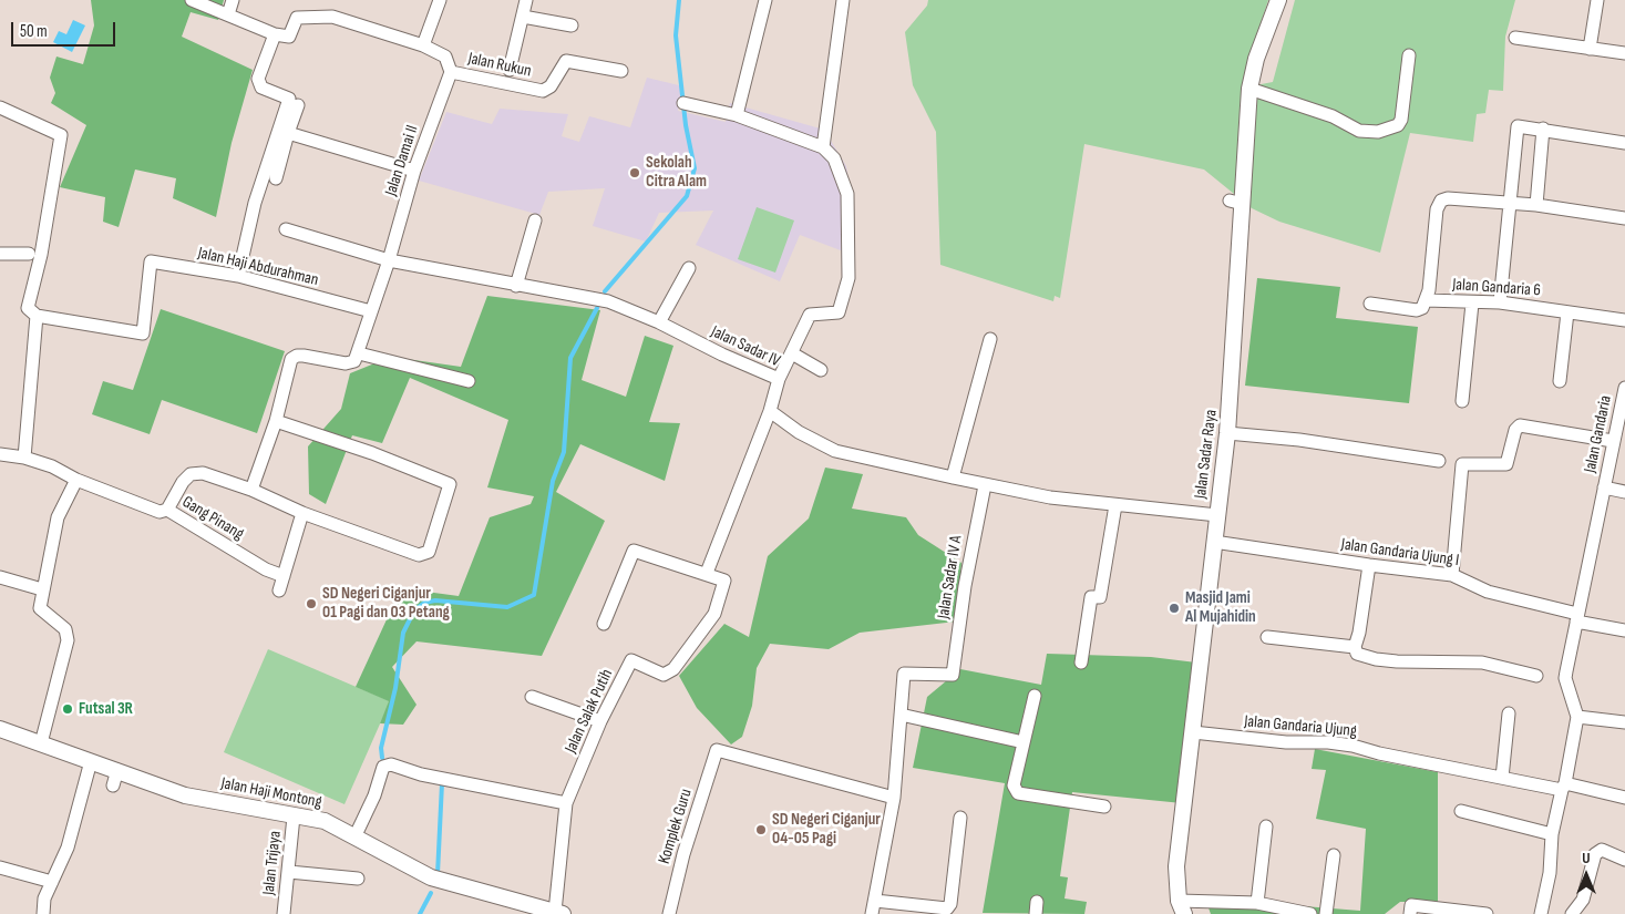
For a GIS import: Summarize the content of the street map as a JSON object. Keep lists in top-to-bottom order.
{
  "streets": {
    "street": [
      "Jalan Rukun",
      "Jalan Damai II",
      "Jalan Haji Abdurahman",
      "Jalan Gandaria 6",
      "Jalan Sadar IV",
      "Jalan Gandaria",
      "Jalan Sadar Raya",
      "Gang Pinang",
      "Jalan Gandaria Ujung I",
      "Jalan Sadar IV A",
      "Jalan Salak Putih",
      "Jalan Gandaria Ujung",
      "Jalan Haji Montong",
      "Komplek Guru",
      "Jalan Trijaya"
    ]
  },
  "crossings": [
    ["Jalan Rukun", "Jalan Damai II"],
    ["Jalan Damai II", "Jalan Sadar IV"],
    ["Jalan Sadar Raya", "Jalan Gandaria Ujung I"],
    ["Jalan Sadar Raya", "Jalan Gandaria Ujung"],
    ["Jalan Salak Putih", "Jalan Haji Montong"],
    ["Jalan Haji Montong", "Jalan Trijaya"]
  ],
  "places": [
    "Sekolah Citra Alam",
    "SD Negeri Ciganjur 01 Pagi dan 03 Petang",
    "Masjid Jami Al Mujahidin",
    "Futsal 3R",
    "SD Negeri Ciganjur 04-05 Pagi"
  ],
  "scale_bar": "50 m",
  "north": "top"
}
